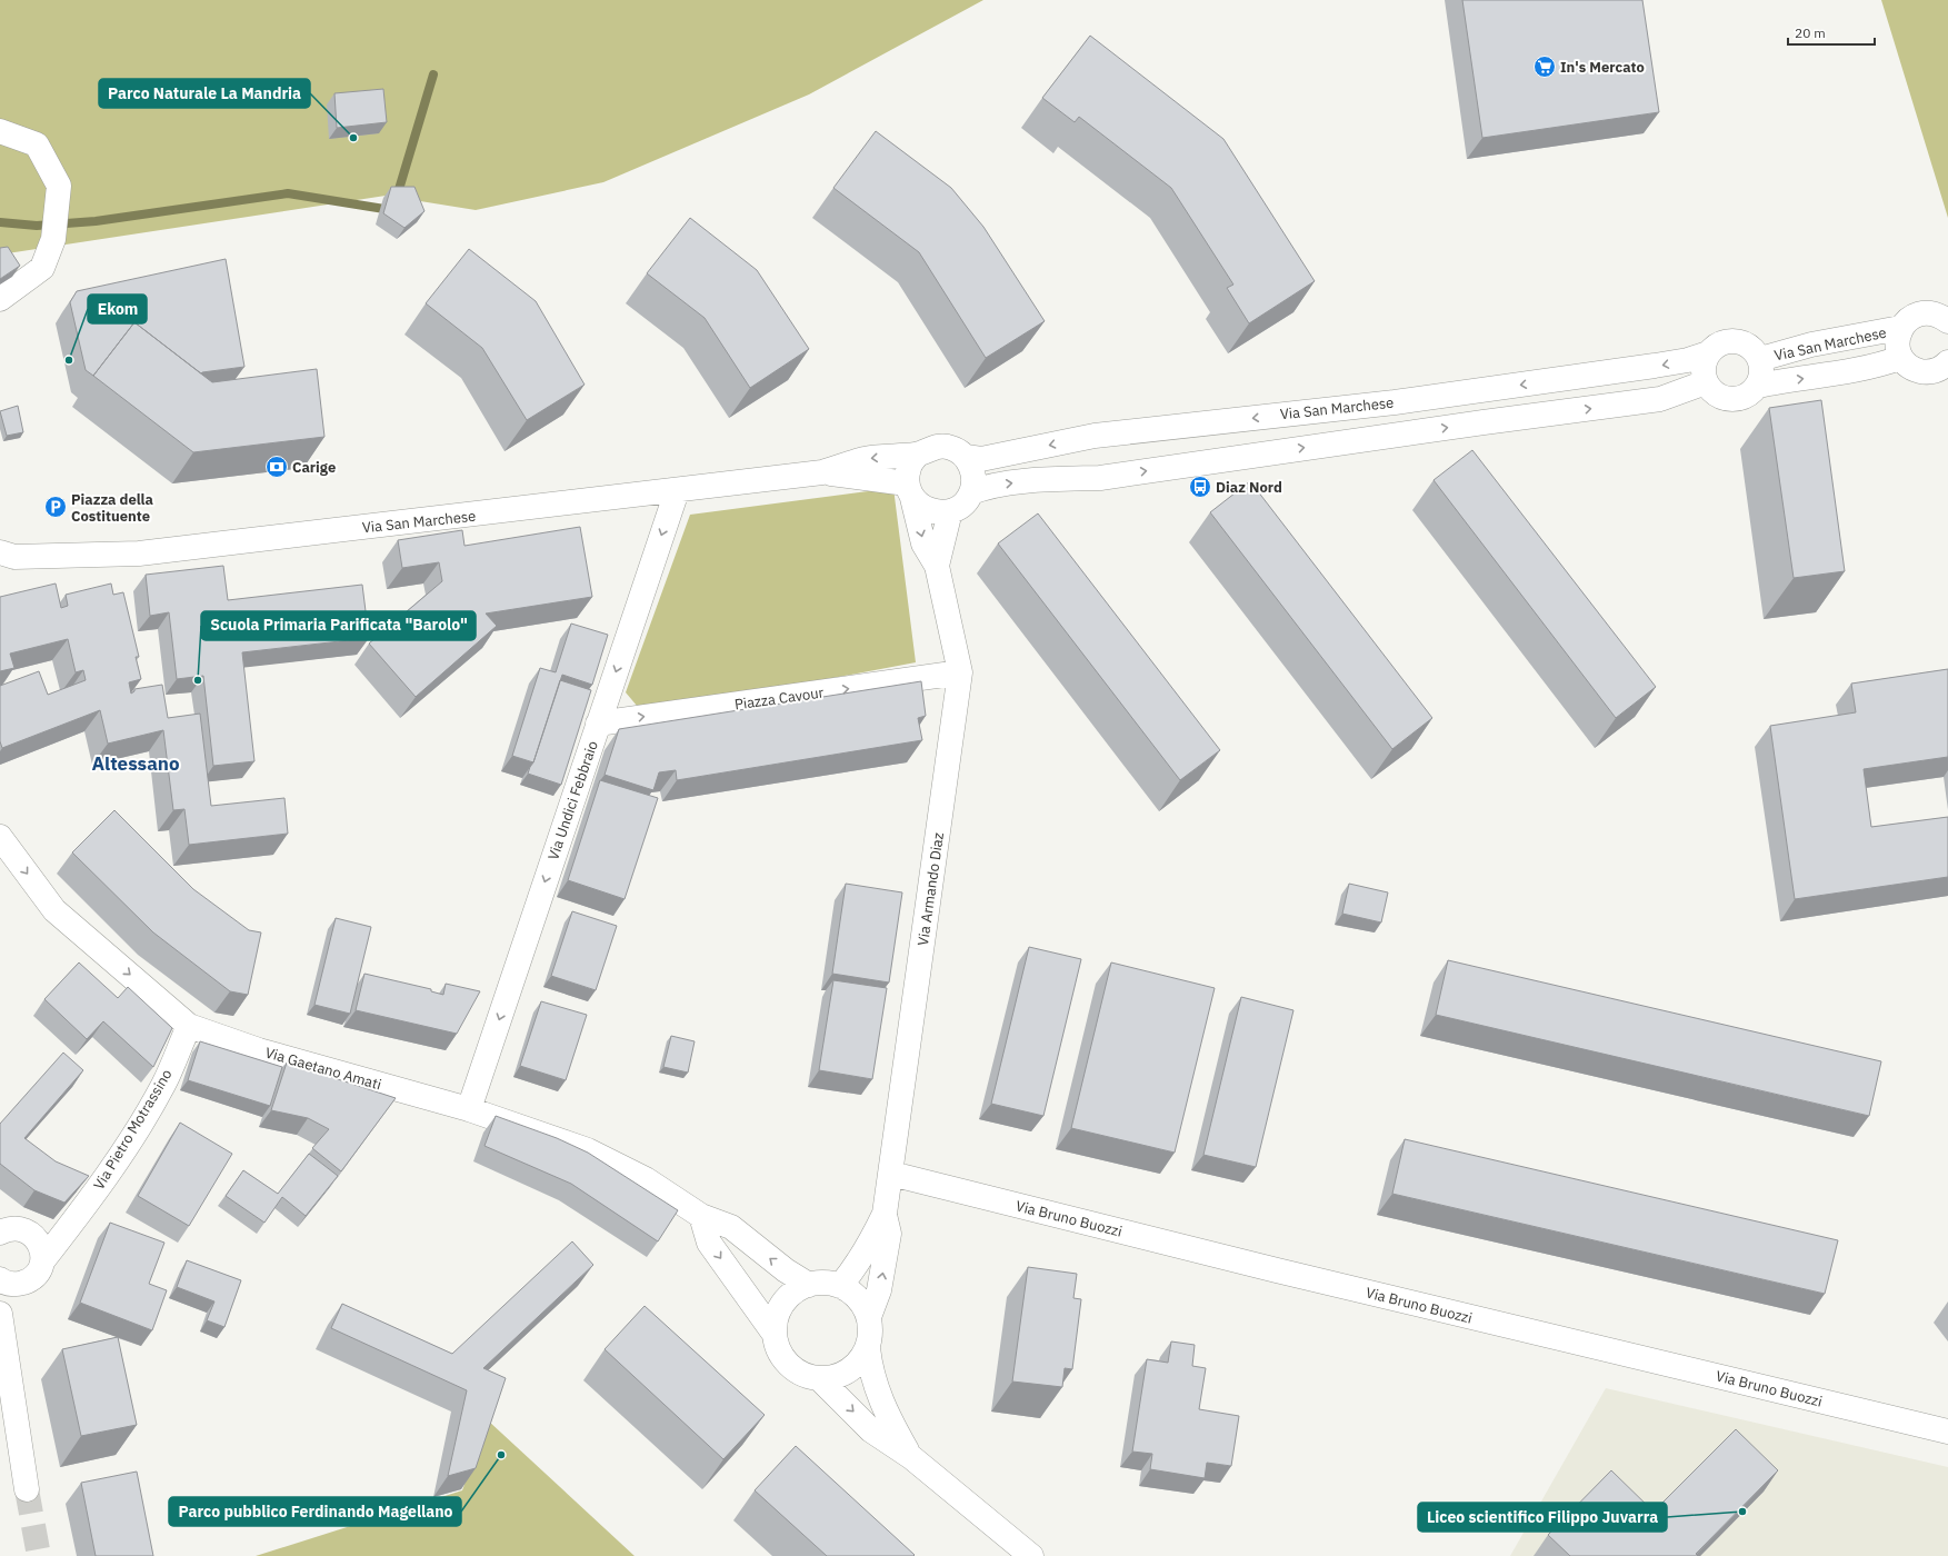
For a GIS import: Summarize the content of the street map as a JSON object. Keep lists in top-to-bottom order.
{
  "streets": {
    "street": [
      "Via San Marchese",
      "Piazza Cavour",
      "Via Undici Febbraio",
      "Via Armando Diaz",
      "Via Gaetano Amati",
      "Via Pietro Motrassino",
      "Via Bruno Buozzi"
    ]
  },
  "crossings": [
    ["Via San Marchese", "Via Undici Febbraio"],
    ["Via San Marchese", "Via Armando Diaz"],
    ["Piazza Cavour", "Via Undici Febbraio"],
    ["Piazza Cavour", "Via Armando Diaz"],
    ["Via Undici Febbraio", "Via Gaetano Amati"],
    ["Via Armando Diaz", "Via Gaetano Amati"],
    ["Via Armando Diaz", "Via Bruno Buozzi"],
    ["Via Gaetano Amati", "Via Pietro Motrassino"]
  ],
  "one_way": ["Piazza Cavour", "Via Undici Febbraio"],
  "districts": ["Altessano"],
  "places": {
    "supermarket": ["In's Mercato"],
    "other": [
      "Parco Naturale La Mandria",
      "Ekom",
      "Scuola Primaria Parificata \"Barolo\"",
      "Parco pubblico Ferdinando Magellano",
      "Liceo scientifico Filippo Juvarra"
    ],
    "bank": ["Carige"],
    "bus stop": ["Diaz Nord"],
    "parking": ["Piazza della Costituente"]
  },
  "scale_bar": "20 m"
}
